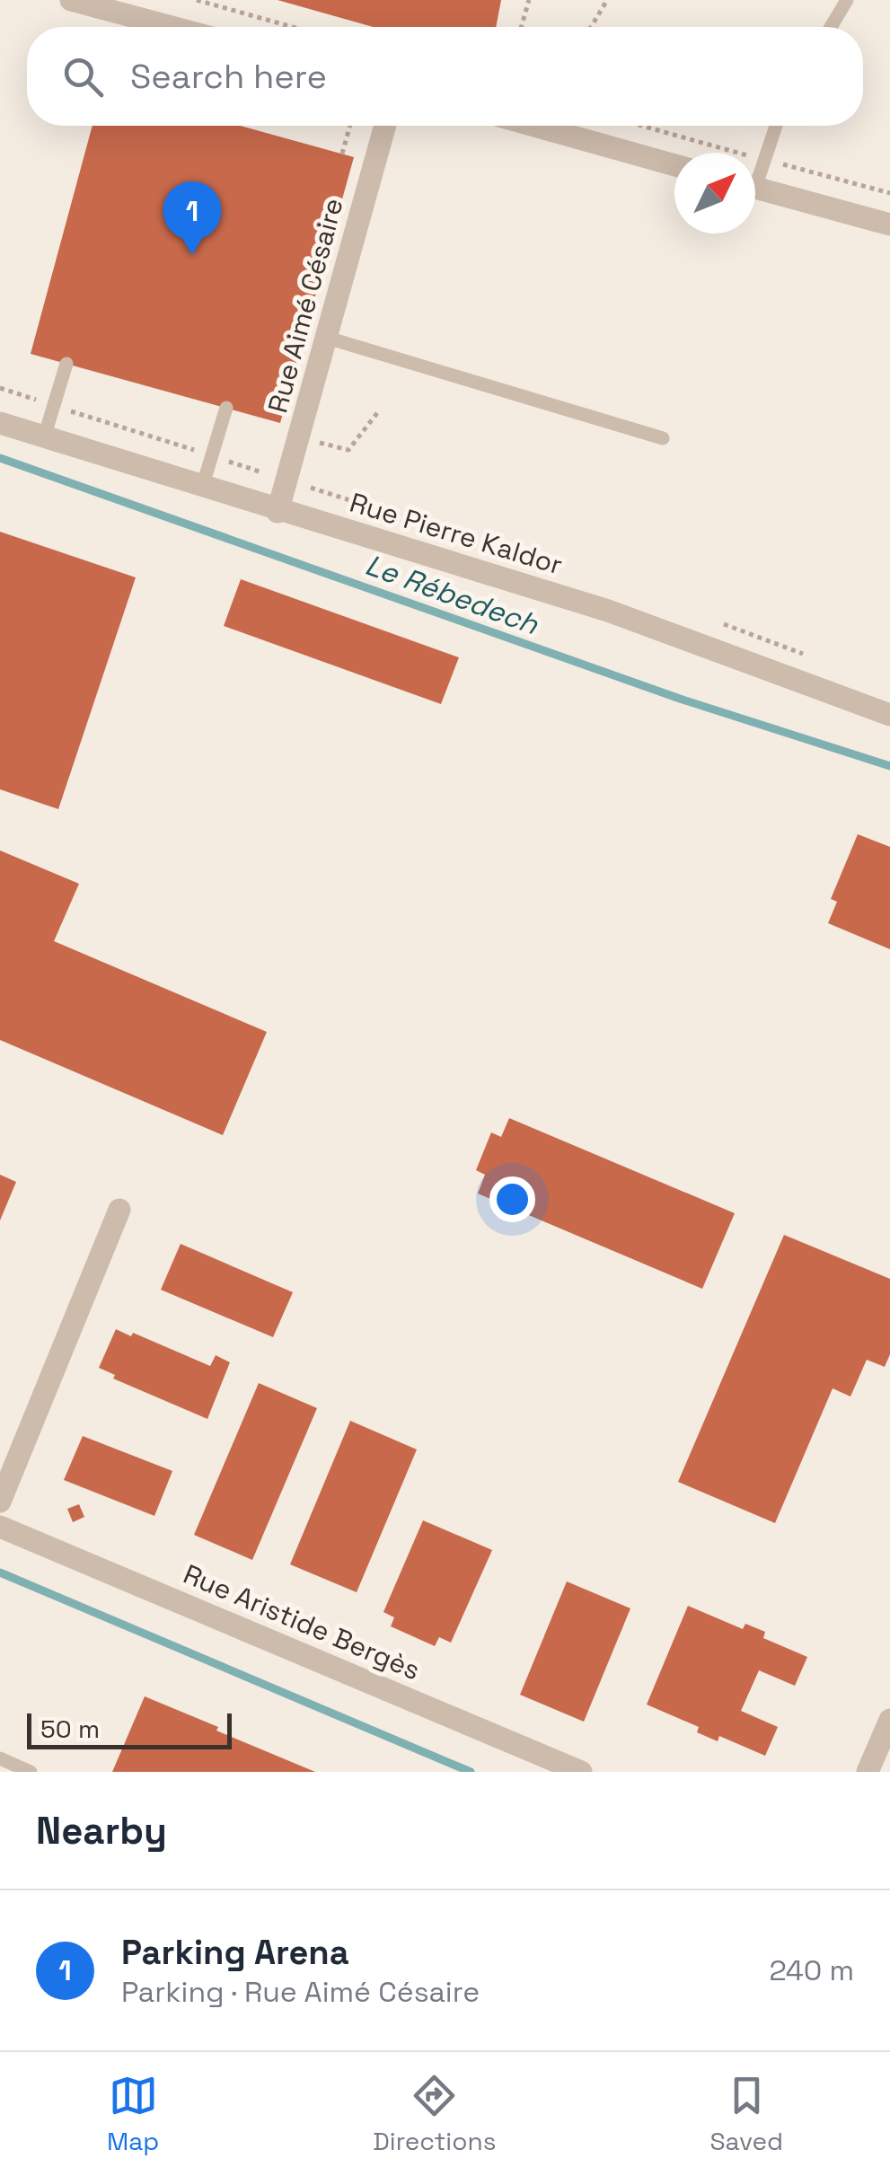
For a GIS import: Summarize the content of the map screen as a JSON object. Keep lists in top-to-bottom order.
{
  "streets": {
    "street": ["Rue Aimé Césaire", "Rue Pierre Kaldor", "Rue Aristide Bergès"]
  },
  "crossings": [
    ["Rue Aimé Césaire", "Rue Pierre Kaldor"]
  ],
  "water": ["Le Rébedech"],
  "scale_bar": "50 m",
  "north": "top right",
  "page": {
    "search": "Search here",
    "pins": "1",
    "scale": "50 m",
    "heading": "Nearby",
    "list": [
      {
        "mark": "1",
        "name": "Parking Arena",
        "note": "Parking · Rue Aimé Césaire",
        "value": "240 m"
      }
    ],
    "nav": ["Map", "Directions", "Saved"]
  }
}
